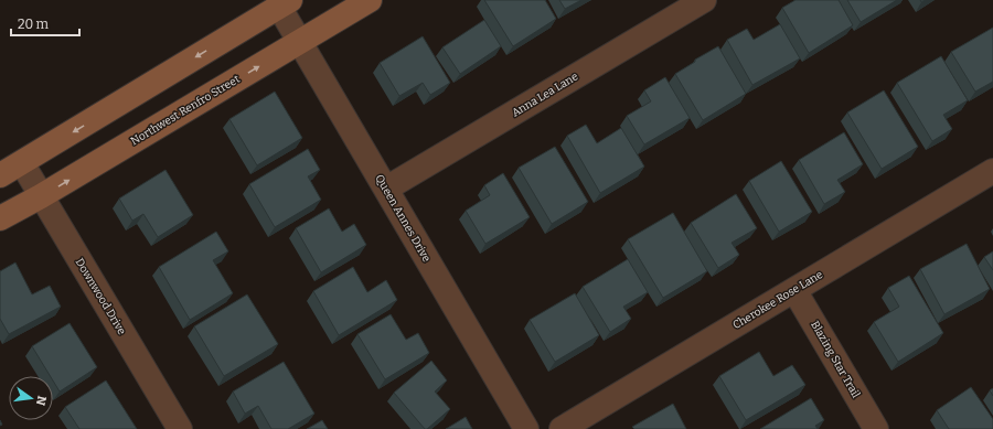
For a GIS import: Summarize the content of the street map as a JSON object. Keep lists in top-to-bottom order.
{
  "streets": {
    "main road": ["Northwest Renfro Street"],
    "street": [
      "Anna Lea Lane",
      "Queen Annes Drive",
      "Downwood Drive",
      "Cherokee Rose Lane",
      "Blazing Star Trail"
    ]
  },
  "crossings": [
    ["Anna Lea Lane", "Queen Annes Drive"],
    ["Northwest Renfro Street", "Queen Annes Drive"],
    ["Northwest Renfro Street", "Downwood Drive"],
    ["Cherokee Rose Lane", "Blazing Star Trail"]
  ],
  "scale_bar": "20 m",
  "north": "right"
}
